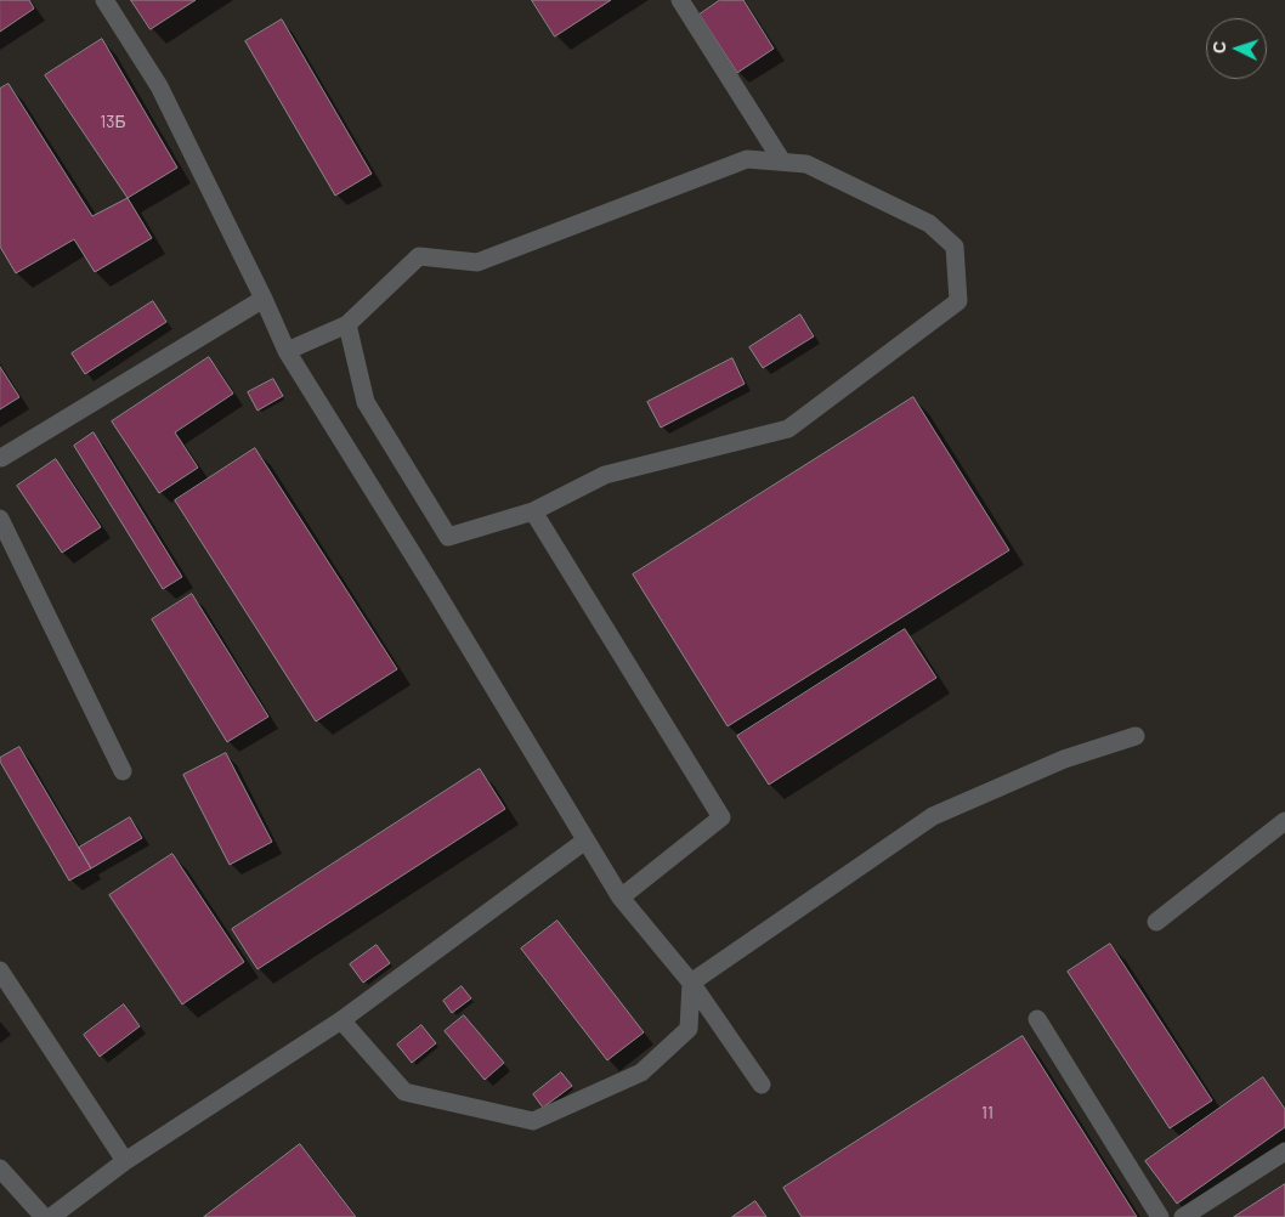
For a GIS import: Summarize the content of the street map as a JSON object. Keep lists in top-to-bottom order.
{
  "house_numbers": ["13Б", "11"],
  "north": "left"
}
